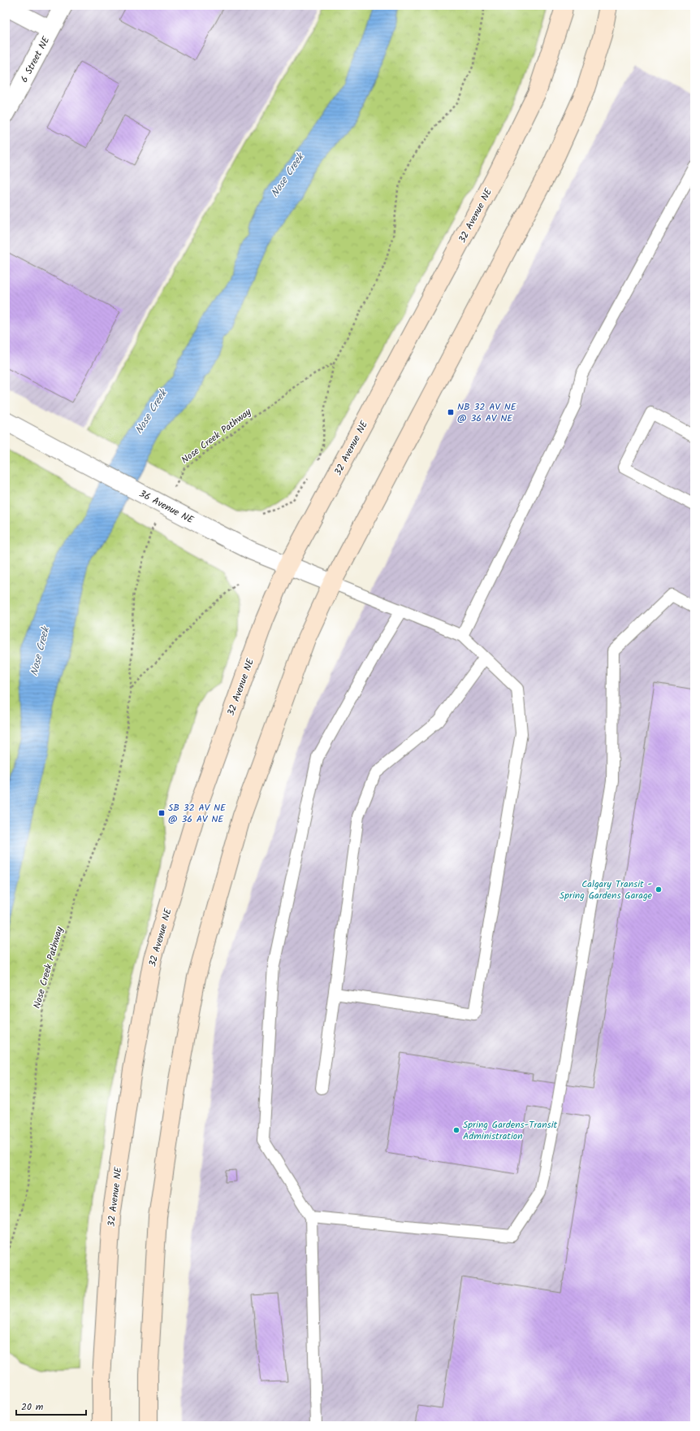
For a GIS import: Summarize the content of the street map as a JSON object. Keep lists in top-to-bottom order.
{
  "streets": {
    "main road": ["32 Avenue NE"],
    "street": ["6 Street NE", "36 Avenue NE"],
    "path": ["Nose Creek Pathway"]
  },
  "crossings": [
    ["32 Avenue NE", "36 Avenue NE"]
  ],
  "water": ["Nose Creek"],
  "places": {
    "transit": ["NB 32 AV NE @ 36 AV NE", "SB 32 AV NE @ 36 AV NE"],
    "other": ["Calgary Transit - Spring Gardens Garage", "Spring Gardens-Transit Administration"]
  },
  "scale_bar": "20 m"
}
